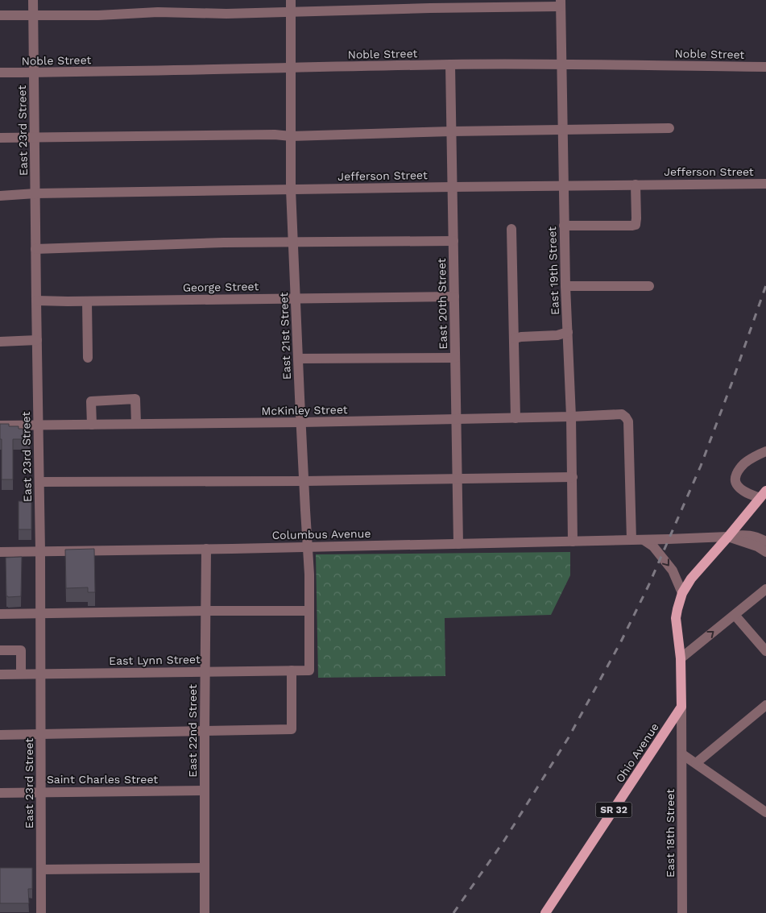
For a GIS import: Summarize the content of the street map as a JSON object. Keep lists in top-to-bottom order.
{
  "streets": {
    "main road": ["Ohio Avenue", "SR 32"],
    "street": [
      "Noble Street",
      "East 23rd Street",
      "Jefferson Street",
      "East 19th Street",
      "George Street",
      "East 20th Street",
      "East 21st Street",
      "McKinley Street",
      "Columbus Avenue",
      "East Lynn Street",
      "East 22nd Street",
      "Saint Charles Street",
      "East 18th Street"
    ]
  },
  "crossings": [
    ["Noble Street", "East 23rd Street"],
    ["Noble Street", "East 19th Street"],
    ["Noble Street", "East 20th Street"],
    ["Noble Street", "East 21st Street"],
    ["East 23rd Street", "Jefferson Street"],
    ["East 23rd Street", "George Street"],
    ["East 23rd Street", "McKinley Street"],
    ["East 23rd Street", "Columbus Avenue"],
    ["East 23rd Street", "East Lynn Street"],
    ["East 23rd Street", "Saint Charles Street"],
    ["Jefferson Street", "East 19th Street"],
    ["Jefferson Street", "East 20th Street"],
    ["Jefferson Street", "East 21st Street"],
    ["East 19th Street", "McKinley Street"],
    ["East 19th Street", "Columbus Avenue"],
    ["George Street", "East 20th Street"],
    ["George Street", "East 21st Street"],
    ["East 20th Street", "McKinley Street"],
    ["East 20th Street", "Columbus Avenue"],
    ["East 21st Street", "McKinley Street"],
    ["East 21st Street", "Columbus Avenue"],
    ["East 21st Street", "East Lynn Street"],
    ["McKinley Street", "Columbus Avenue"],
    ["Columbus Avenue", "East 22nd Street"],
    ["East Lynn Street", "East 22nd Street"],
    ["East 22nd Street", "Saint Charles Street"],
    ["Ohio Avenue", "East 18th Street"]
  ]
}
